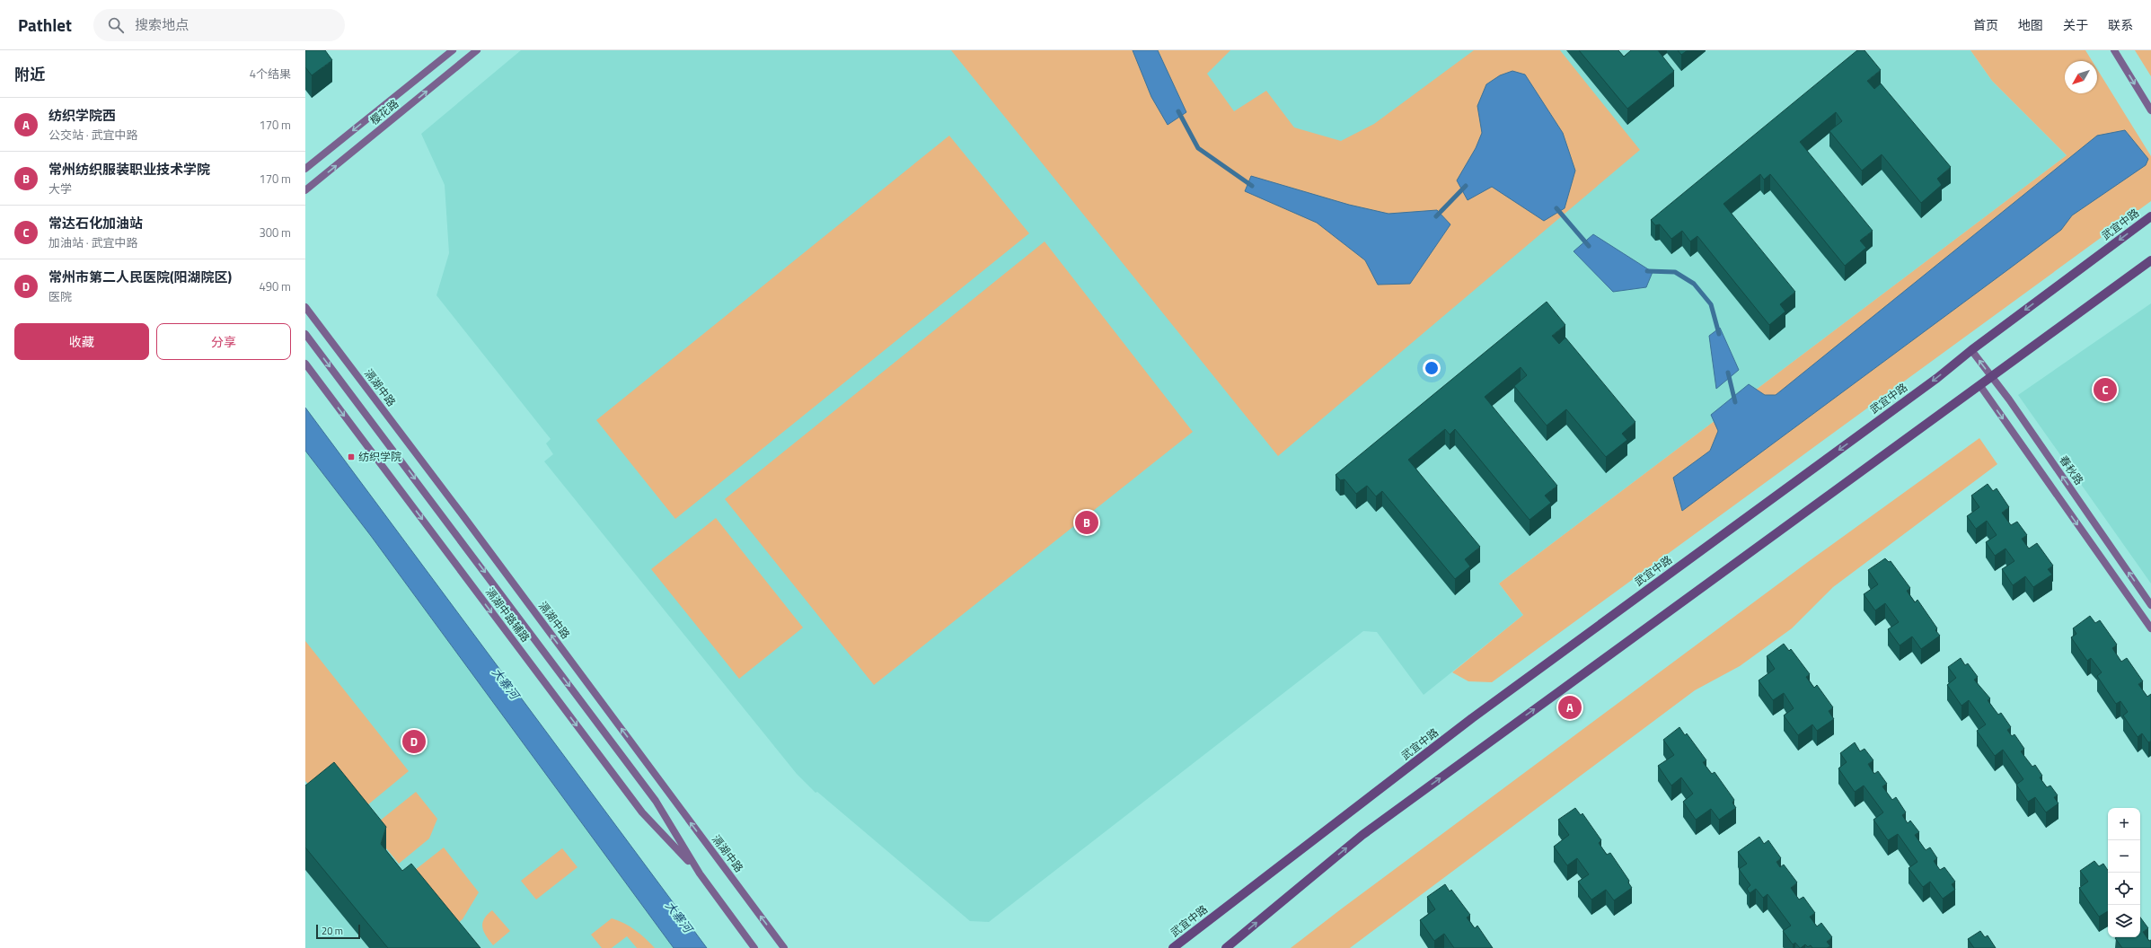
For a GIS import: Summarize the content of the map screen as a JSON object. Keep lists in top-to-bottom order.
{
  "streets": {
    "main road": ["武宜中路"],
    "street": [
      "樱花路",
      "滆湖中路",
      "春秋路",
      "滆湖中路辅路"
    ]
  },
  "crossings": [
    ["武宜中路", "春秋路"]
  ],
  "water": ["大寨河"],
  "places": {
    "transit": ["纺织学院"]
  },
  "scale_bar": "20 m",
  "north": "bottom left",
  "page": {
    "header": "Pathlet",
    "search": "搜索地点",
    "nav": [
      "首页",
      "地图",
      "关于",
      "联系"
    ],
    "heading": ["附近", "4个结果"],
    "list": [
      {
        "mark": "A",
        "name": "纺织学院西",
        "note": "公交站 · 武宜中路",
        "value": "170 m"
      },
      {
        "mark": "B",
        "name": "常州纺织服装职业技术学院",
        "note": "大学",
        "value": "170 m"
      },
      {
        "mark": "C",
        "name": "常达石化加油站",
        "note": "加油站 · 武宜中路",
        "value": "300 m"
      },
      {
        "mark": "D",
        "name": "常州市第二人民医院(阳湖院区)",
        "note": "医院",
        "value": "490 m"
      }
    ],
    "buttons": ["收藏", "分享"],
    "pins": [
      "C",
      "B",
      "A",
      "D"
    ],
    "map_buttons": ["+", "−"],
    "scale": "20 m"
  }
}
